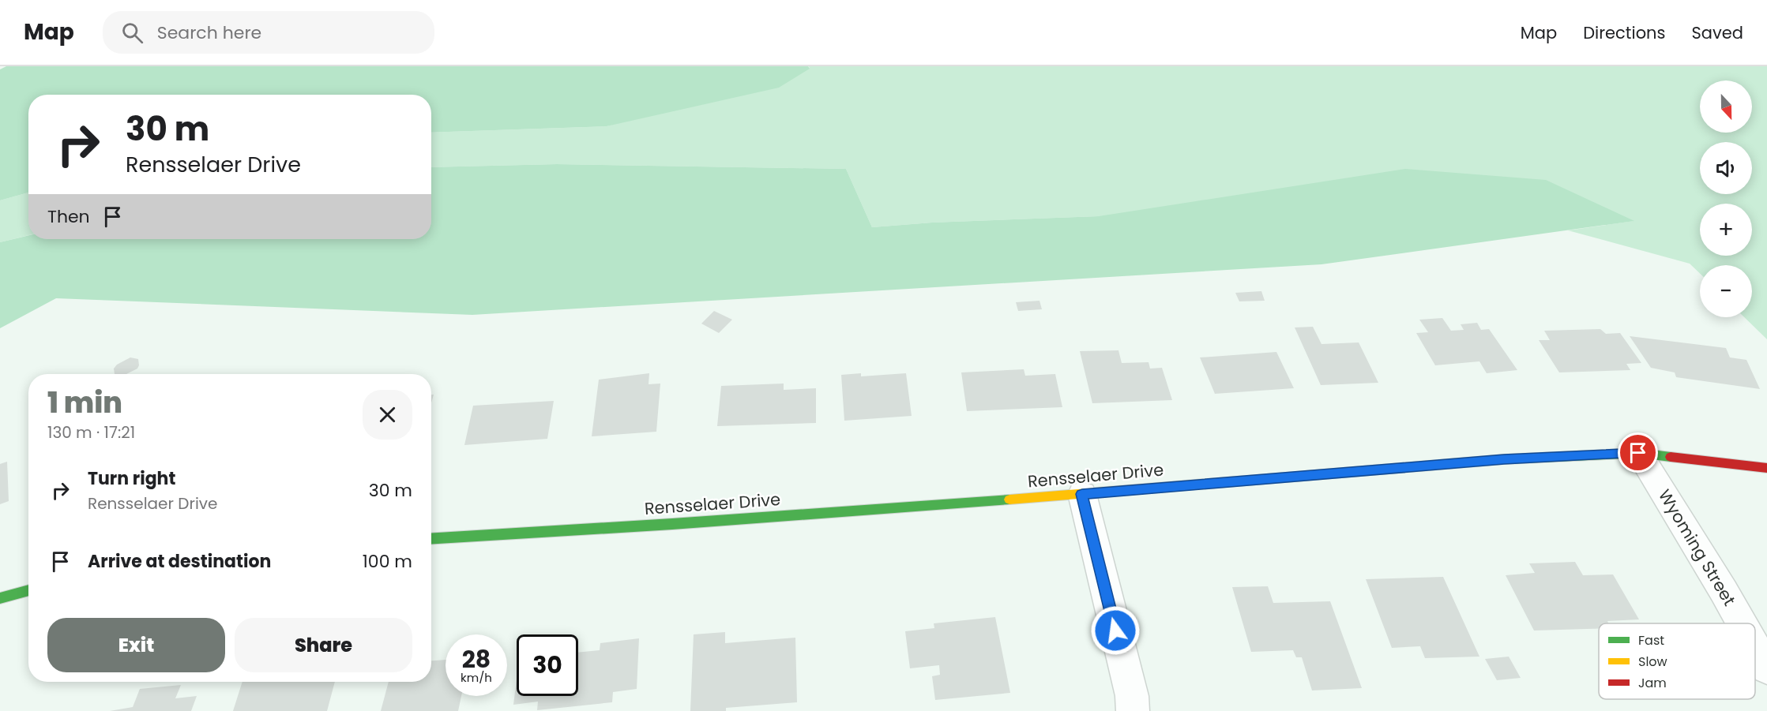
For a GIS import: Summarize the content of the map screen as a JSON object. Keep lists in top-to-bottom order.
{
  "streets": {
    "street": ["Rensselaer Drive", "Wyoming Street"]
  },
  "crossings": [
    ["Rensselaer Drive", "Wyoming Street"]
  ],
  "legend": ["Fast", "Slow", "Jam"],
  "north": "bottom",
  "page": {
    "header": "Map",
    "search": "Search here",
    "nav": ["Map", "Directions", "Saved"],
    "map_buttons": ["+", "−"],
    "turn": ["30 m", "Rensselaer Drive"],
    "then": "Then",
    "heading": ["1 min", "130 m · 17:21"],
    "list": [
      {
        "name": "Turn right",
        "note": "Rensselaer Drive",
        "value": "30 m"
      },
      {
        "name": "Arrive at destination",
        "value": "100 m"
      }
    ],
    "buttons": ["Exit", "Share"],
    "speed": "28 km/h",
    "limit": "30"
  }
}
